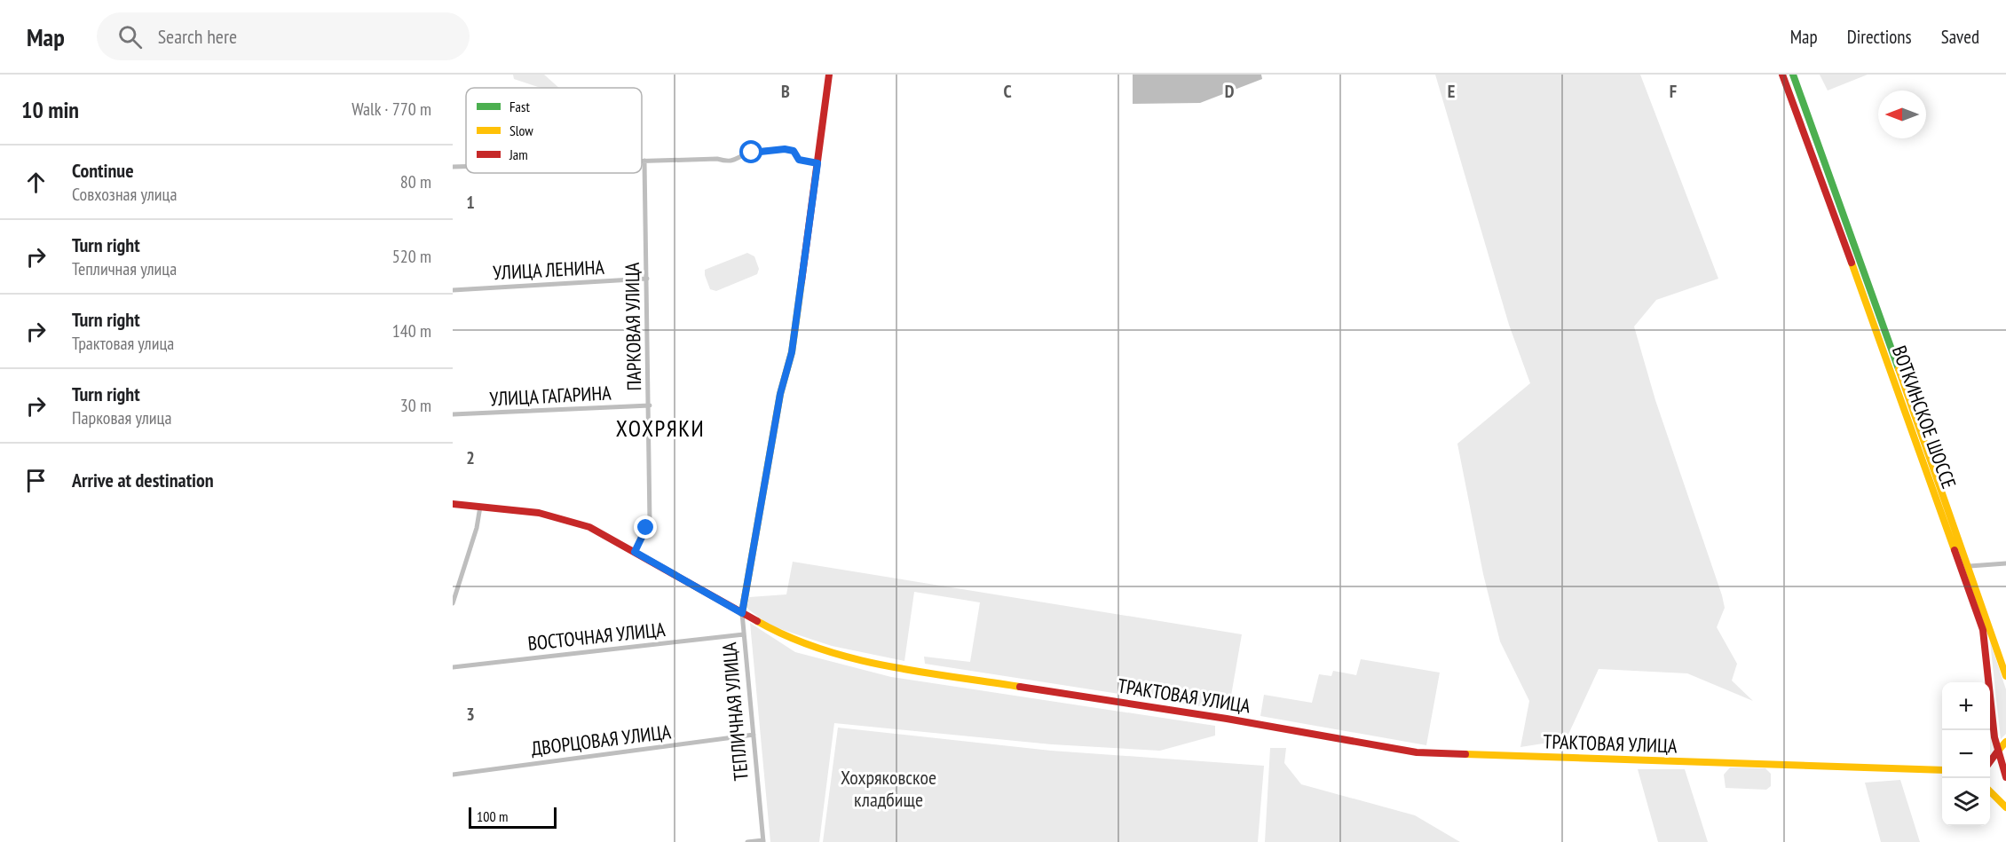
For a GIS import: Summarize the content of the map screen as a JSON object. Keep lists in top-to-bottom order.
{
  "streets": {
    "street": [
      "УЛИЦА ЛЕНИНА",
      "ПАРКОВАЯ УЛИЦА",
      "УЛИЦА ГАГАРИНА",
      "ВОТКИНСКОЕ ШОССЕ",
      "ВОСТОЧНАЯ УЛИЦА",
      "ТРАКТОВАЯ УЛИЦА",
      "ТЕПЛИЧНАЯ УЛИЦА",
      "ДВОРЦОВАЯ УЛИЦА"
    ]
  },
  "crossings": [
    ["УЛИЦА ЛЕНИНА", "ПАРКОВАЯ УЛИЦА"],
    ["ПАРКОВАЯ УЛИЦА", "УЛИЦА ГАГАРИНА"],
    ["ПАРКОВАЯ УЛИЦА", "ТРАКТОВАЯ УЛИЦА"],
    ["ВОСТОЧНАЯ УЛИЦА", "ТЕПЛИЧНАЯ УЛИЦА"],
    ["ТРАКТОВАЯ УЛИЦА", "ТЕПЛИЧНАЯ УЛИЦА"],
    ["ТЕПЛИЧНАЯ УЛИЦА", "ДВОРЦОВАЯ УЛИЦА"]
  ],
  "districts": ["ХОХРЯКИ"],
  "parks": ["Хохряковское кладбище"],
  "legend": ["Fast", "Slow", "Jam"],
  "scale_bar": "100 m",
  "north": "left",
  "page": {
    "header": "Map",
    "search": "Search here",
    "nav": ["Map", "Directions", "Saved"],
    "heading": ["10 min", "Walk · 770 m"],
    "list": [
      ["Continue", "Совхозная улица", "80 m"],
      ["Turn right", "Тепличная улица", "520 m"],
      ["Turn right", "Трактовая улица", "140 m"],
      ["Turn right", "Парковая улица", "30 m"],
      "Arrive at destination"
    ],
    "map_buttons": ["+", "−"],
    "scale": "100 m"
  },
  "grid": {
    "columns": [
      "B",
      "C",
      "D",
      "E",
      "F"
    ],
    "rows": ["1", "2", "3"]
  }
}
